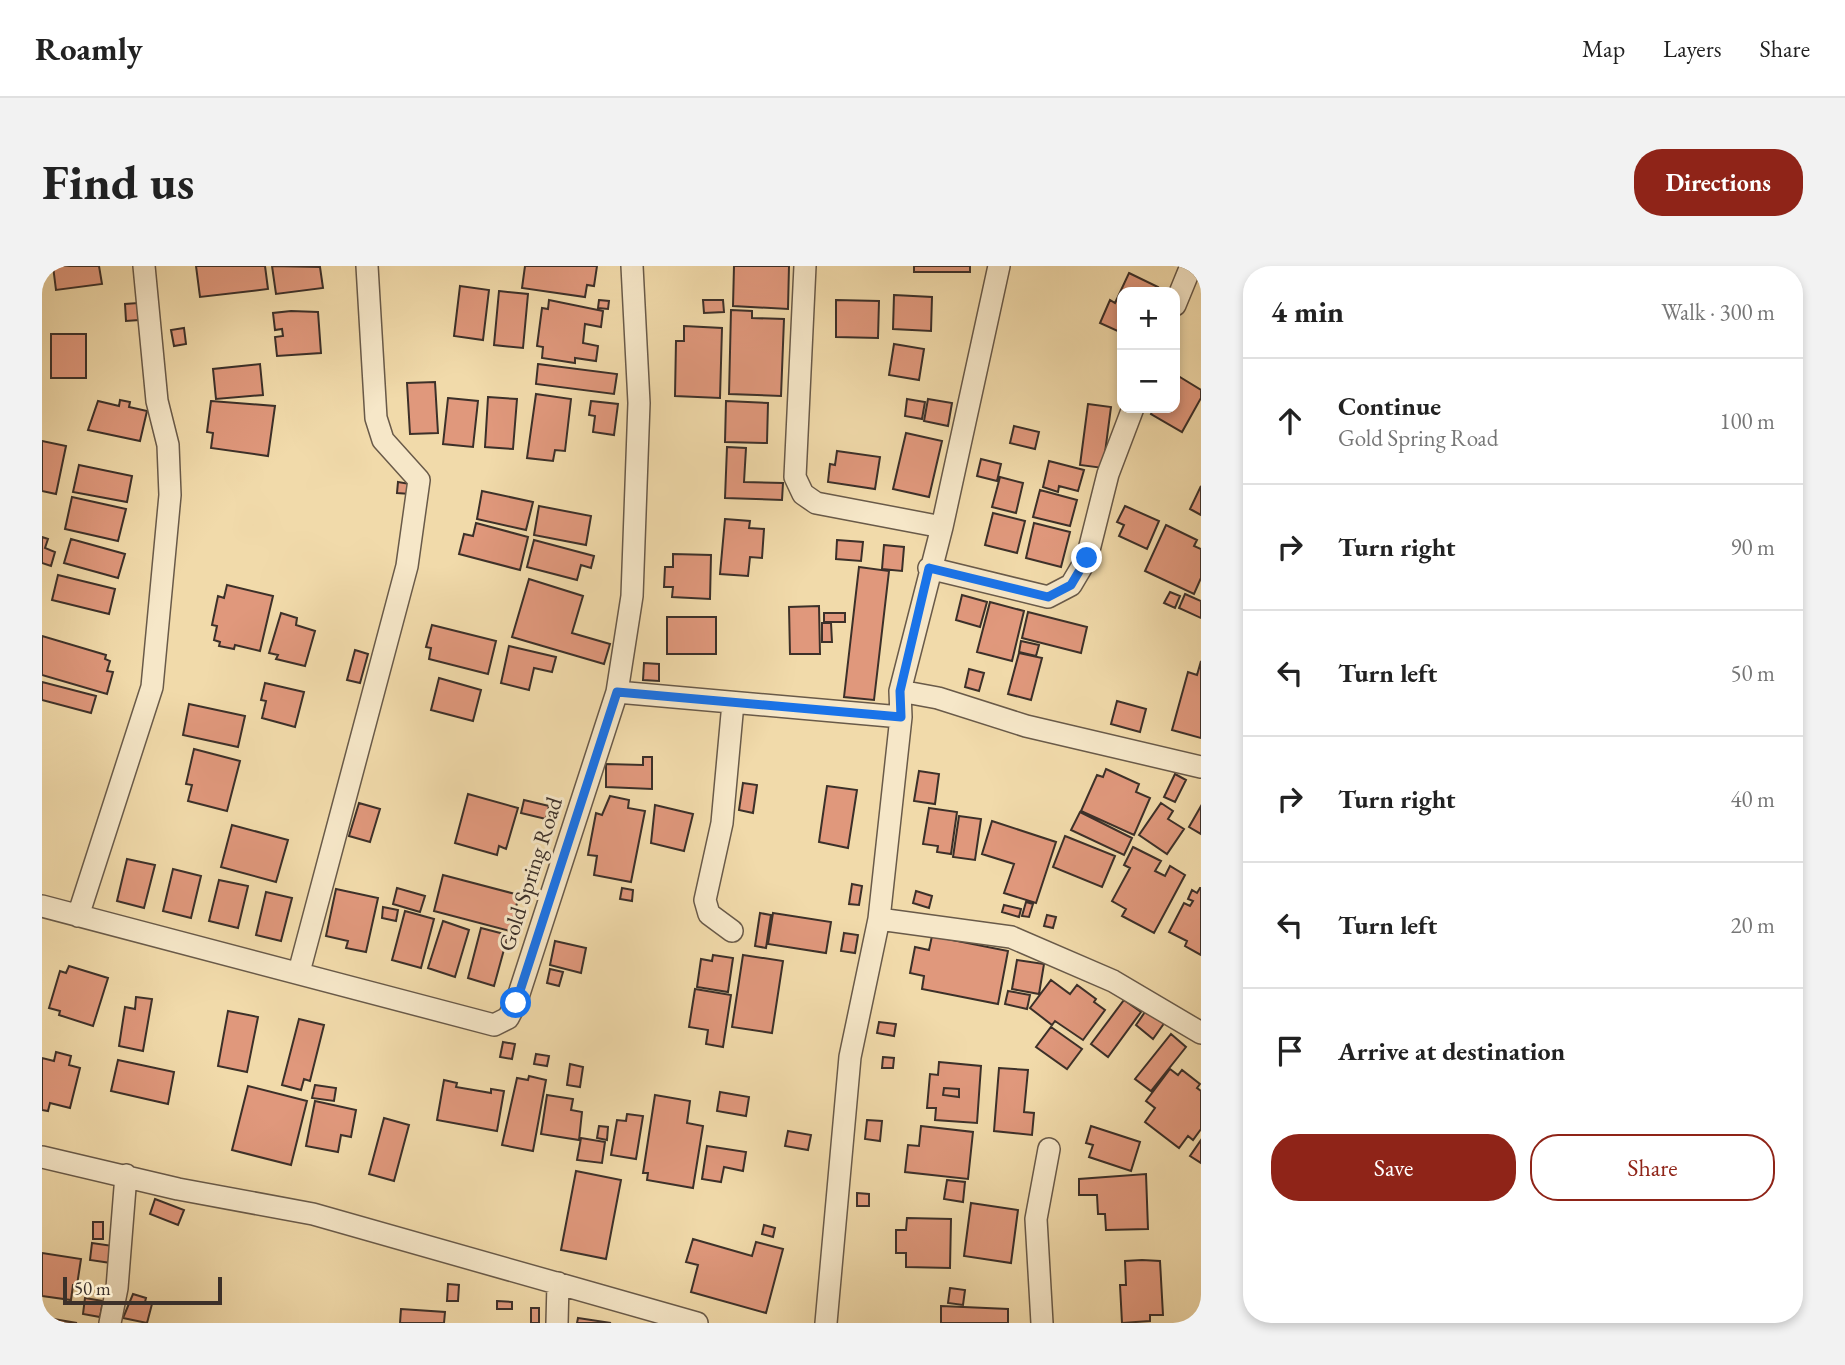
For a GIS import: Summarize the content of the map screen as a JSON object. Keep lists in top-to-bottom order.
{
  "streets": {
    "street": ["Gold Spring Road"]
  },
  "scale_bar": "50 m",
  "page": {
    "header": "Roamly",
    "nav": ["Map", "Layers", "Share"],
    "buttons": [
      "Directions",
      ["Save", "Share"]
    ],
    "title": "Find us",
    "heading": ["4 min", "Walk · 300 m"],
    "map_buttons": ["+", "−"],
    "list": [
      ["Continue", "Gold Spring Road", "100 m"],
      ["Turn right", "90 m"],
      ["Turn left", "50 m"],
      ["Turn right", "40 m"],
      ["Turn left", "20 m"],
      "Arrive at destination"
    ],
    "scale": "50 m"
  }
}
